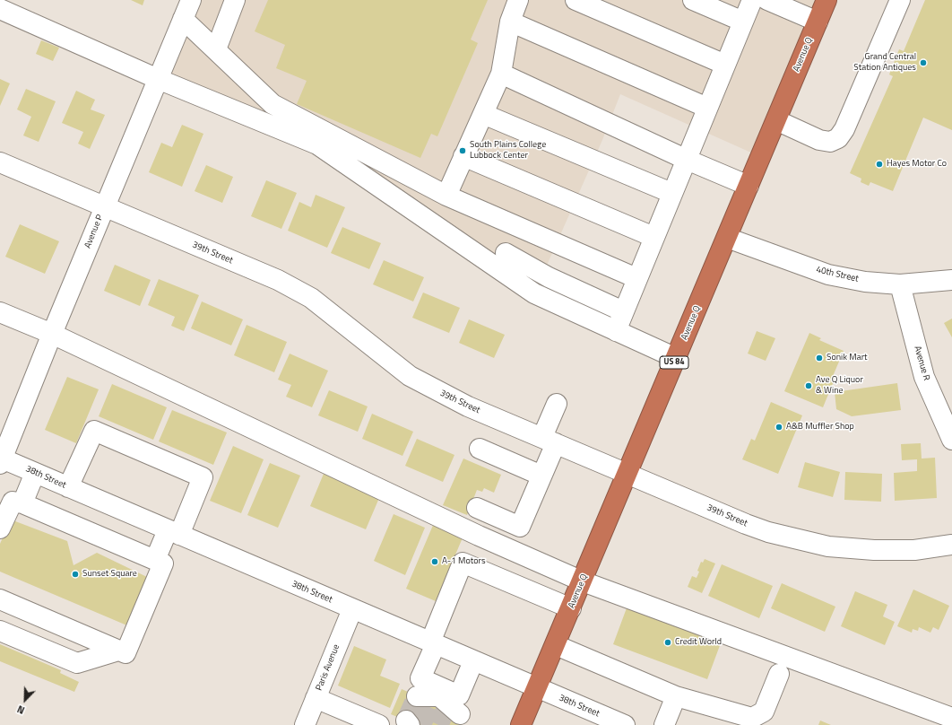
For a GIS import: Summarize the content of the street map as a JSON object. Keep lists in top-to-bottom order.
{
  "streets": {
    "highway": ["Avenue Q", "US 84"],
    "street": [
      "Avenue P",
      "39th Street",
      "40th Street",
      "Avenue R",
      "38th Street",
      "Paris Avenue"
    ]
  },
  "crossings": [
    ["Avenue Q", "39th Street"],
    ["Avenue Q", "40th Street"],
    ["Avenue Q", "38th Street"],
    ["Avenue P", "39th Street"],
    ["Avenue P", "38th Street"],
    ["40th Street", "Avenue R"],
    ["38th Street", "Paris Avenue"]
  ],
  "places": [
    "Grand Central Station Antiques",
    "South Plains College Lubbock Center",
    "Hayes Motor Co",
    "Sonik Mart",
    "Ave Q Liquor & Wine",
    "A&B Muffler Shop",
    "A-1 Motors",
    "Sunset Square",
    "Credit World"
  ],
  "north": "bottom left"
}
